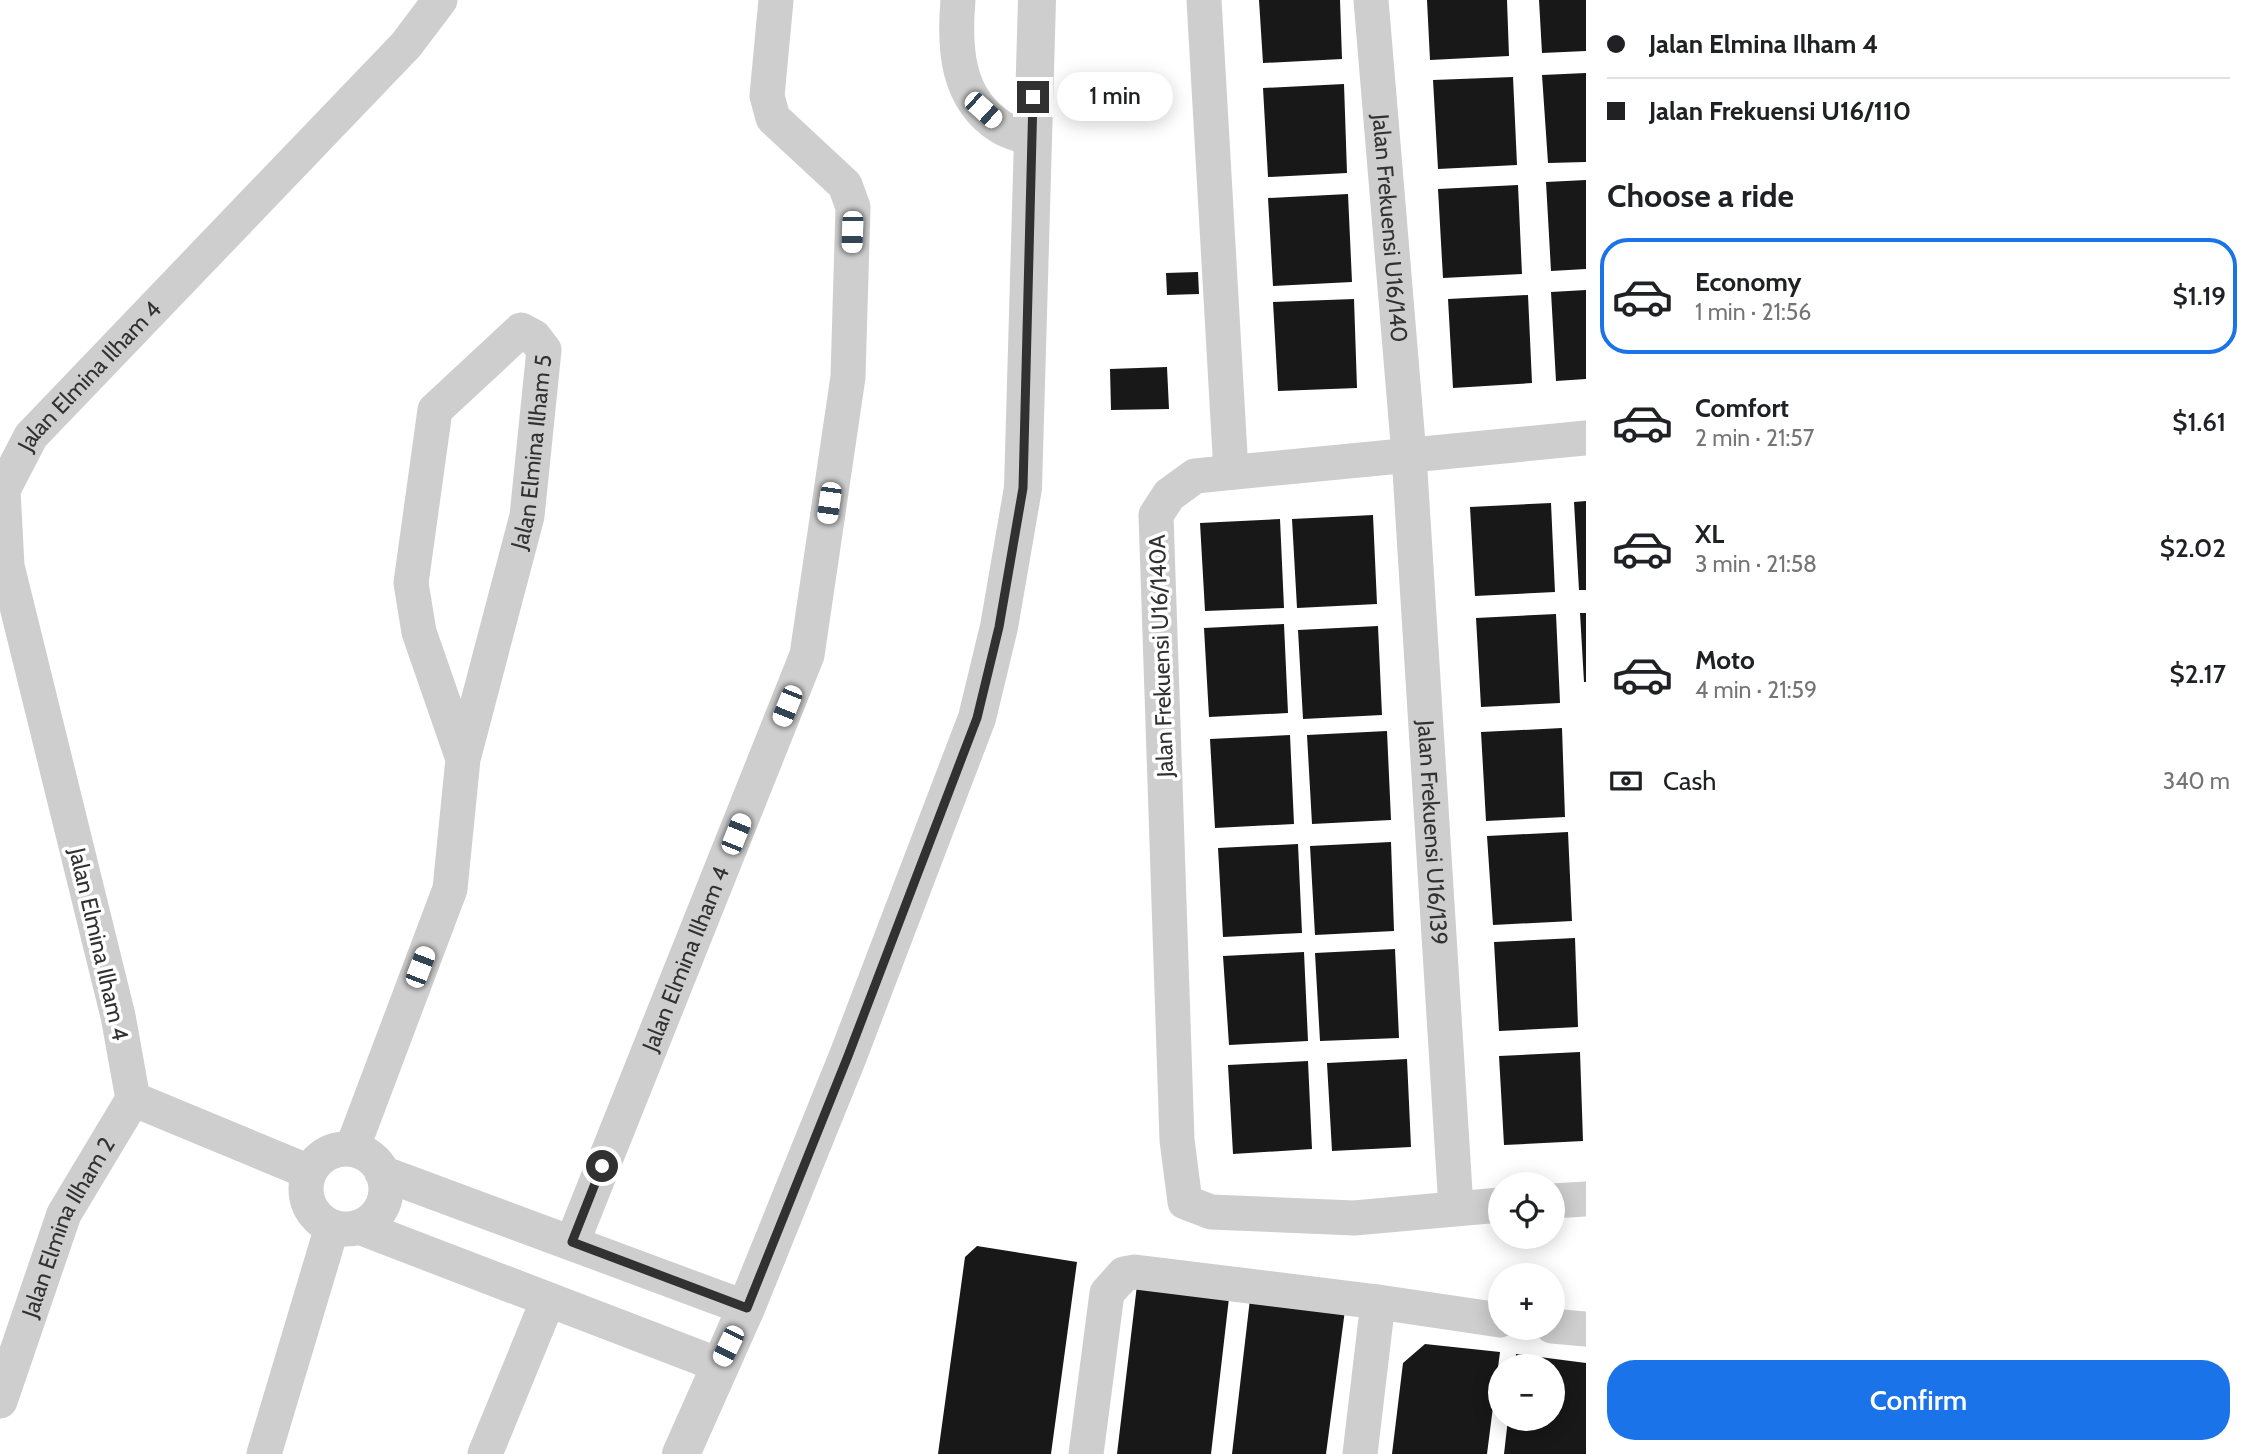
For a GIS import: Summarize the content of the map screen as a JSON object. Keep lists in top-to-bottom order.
{
  "streets": {
    "street": [
      "Jalan Frekuensi U16/140",
      "Jalan Elmina Ilham 4",
      "Jalan Elmina Ilham 5",
      "Jalan Frekuensi U16/140A",
      "Jalan Frekuensi U16/139",
      "Jalan Elmina Ilham 2"
    ]
  },
  "crossings": [
    ["Jalan Frekuensi U16/140", "Jalan Frekuensi U16/140A"],
    ["Jalan Frekuensi U16/140", "Jalan Frekuensi U16/139"],
    ["Jalan Elmina Ilham 4", "Jalan Elmina Ilham 2"],
    ["Jalan Frekuensi U16/140A", "Jalan Frekuensi U16/139"]
  ],
  "page": {
    "banner": ["Jalan Elmina Ilham 4", "Jalan Frekuensi U16/110"],
    "bubble": "1 min",
    "heading": "Choose a ride",
    "list": [
      {
        "name": "Economy",
        "note": "1 min · 21:56",
        "value": "$1.19"
      },
      {
        "name": "Comfort",
        "note": "2 min · 21:57",
        "value": "$1.61"
      },
      {
        "name": "XL",
        "note": "3 min · 21:58",
        "value": "$2.02"
      },
      {
        "name": "Moto",
        "note": "4 min · 21:59",
        "value": "$2.17"
      }
    ],
    "pay": ["Cash", "340 m"],
    "map_buttons": ["+", "−"],
    "buttons": "Confirm"
  }
}
